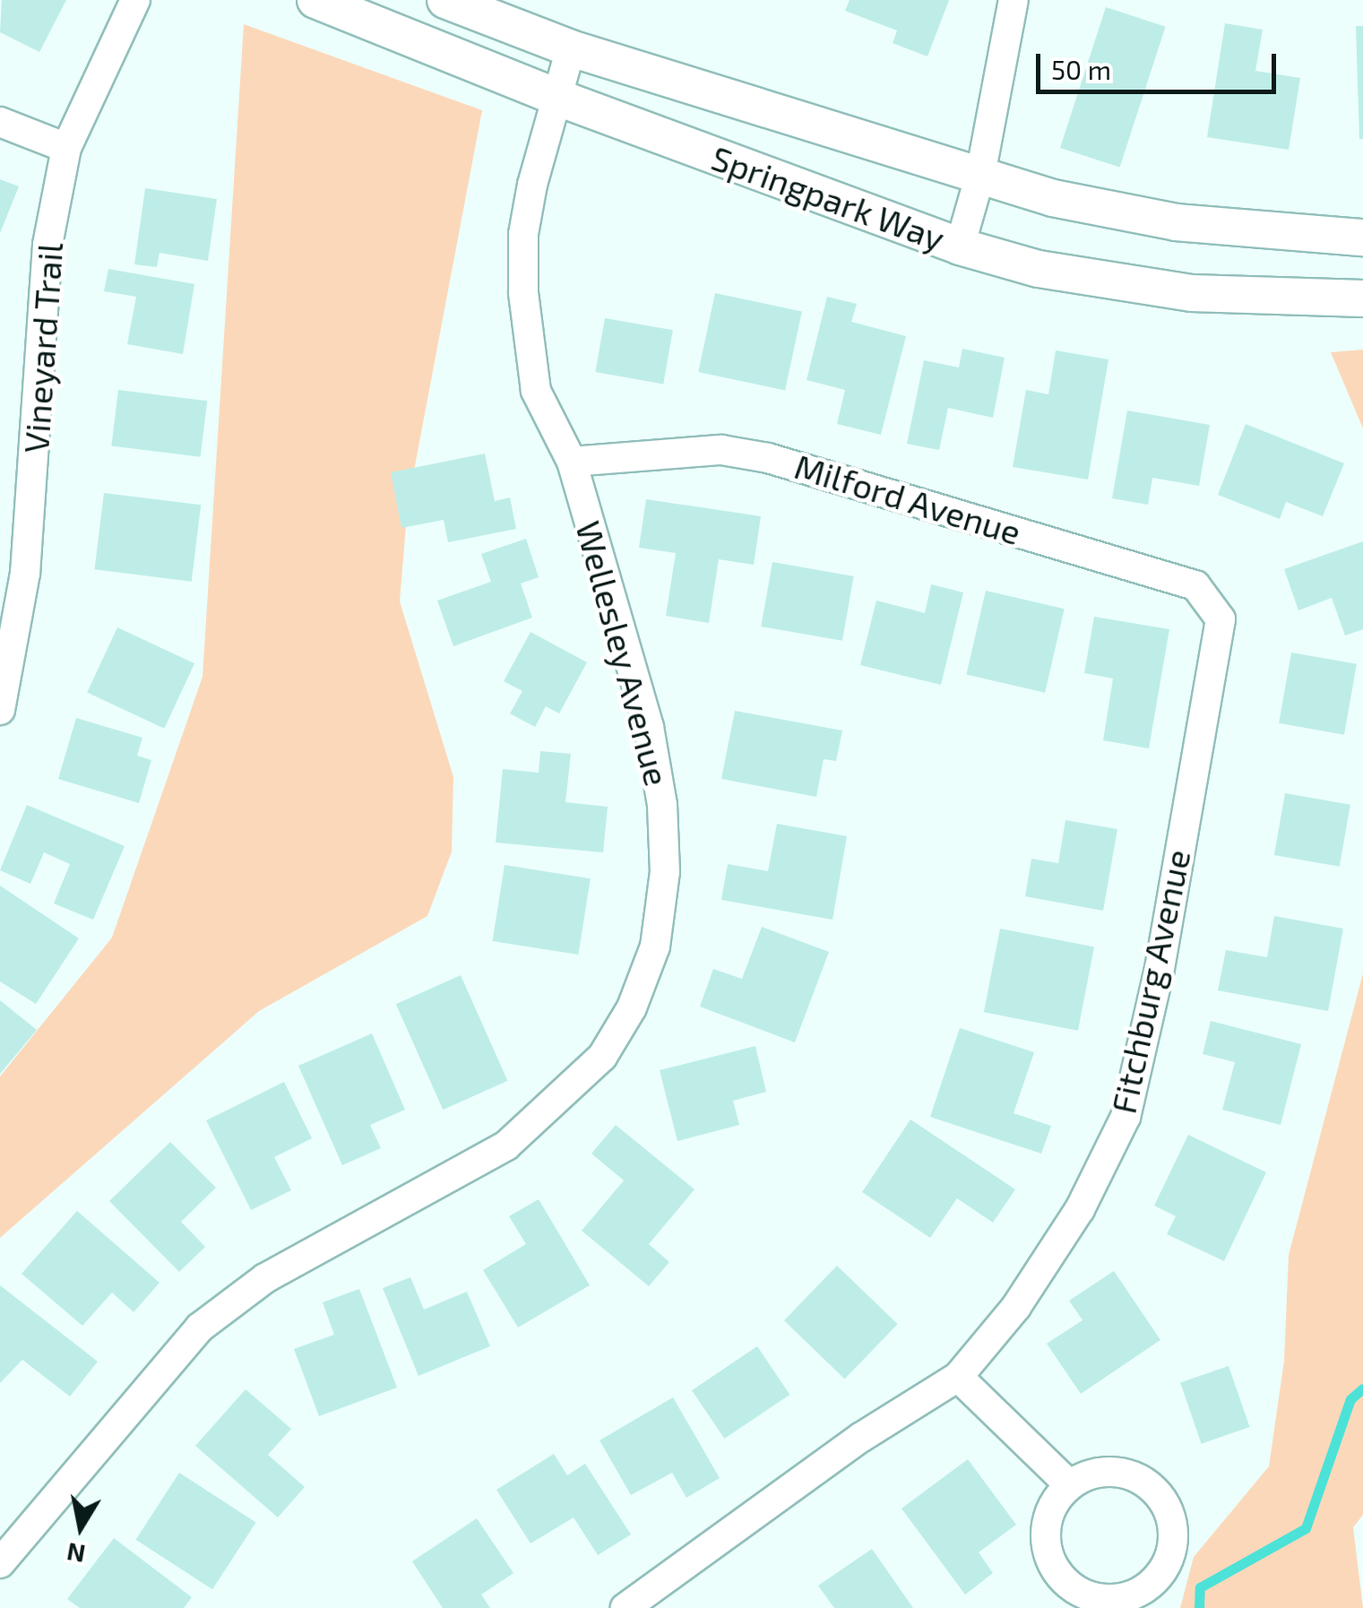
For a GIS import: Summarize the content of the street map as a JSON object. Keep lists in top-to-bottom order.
{
  "streets": {
    "street": [
      "Springpark Way",
      "Vineyard Trail",
      "Milford Avenue",
      "Wellesley Avenue",
      "Fitchburg Avenue"
    ]
  },
  "crossings": [
    ["Springpark Way", "Wellesley Avenue"],
    ["Milford Avenue", "Wellesley Avenue"],
    ["Milford Avenue", "Fitchburg Avenue"]
  ],
  "scale_bar": "50 m",
  "north": "bottom"
}
